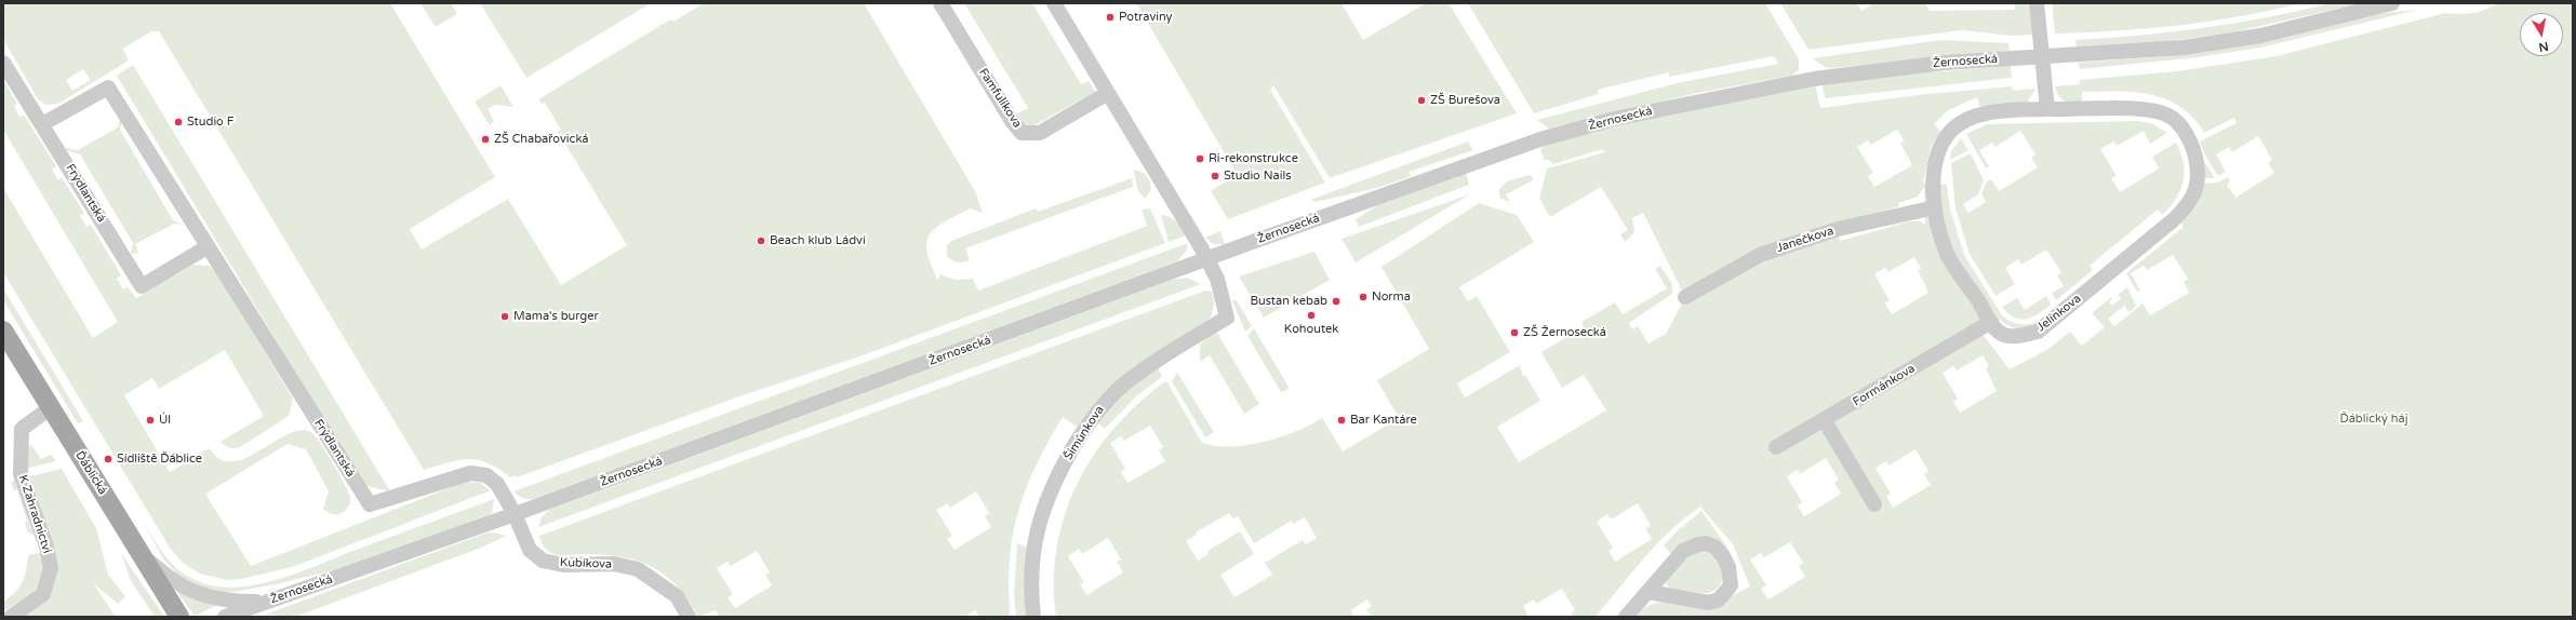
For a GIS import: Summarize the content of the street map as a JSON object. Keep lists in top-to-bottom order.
{
  "streets": {
    "main road": ["Ďáblická"],
    "street": [
      "Žernosecká",
      "Famfulíkova",
      "Frýdlantská",
      "Janečkova",
      "Jelínkova",
      "Formánkova",
      "Šimůnkova",
      "K Zahradnictví",
      "Kubíkova"
    ]
  },
  "crossings": [
    ["Žernosecká", "Frýdlantská"],
    ["Žernosecká", "Šimůnkova"],
    ["Žernosecká", "Kubíkova"],
    ["Frýdlantská", "Kubíkova"],
    ["Janečkova", "Jelínkova"],
    ["Jelínkova", "Formánkova"],
    ["Ďáblická", "K Zahradnictví"]
  ],
  "parks": ["Ďáblický háj"],
  "places": [
    "Potraviny",
    "ZŠ Burešova",
    "Studio F",
    "ZŠ Chabařovická",
    "Ri-rekonstrukce",
    "Studio Nails",
    "Beach klub Ládví",
    "Norma",
    "Bustan kebab",
    "Kohoutek",
    "Mama's burger",
    "ZŠ Žernosecká",
    "Úl",
    "Bar Kantáre",
    "Sídliště Ďáblice"
  ],
  "north": "bottom"
}
